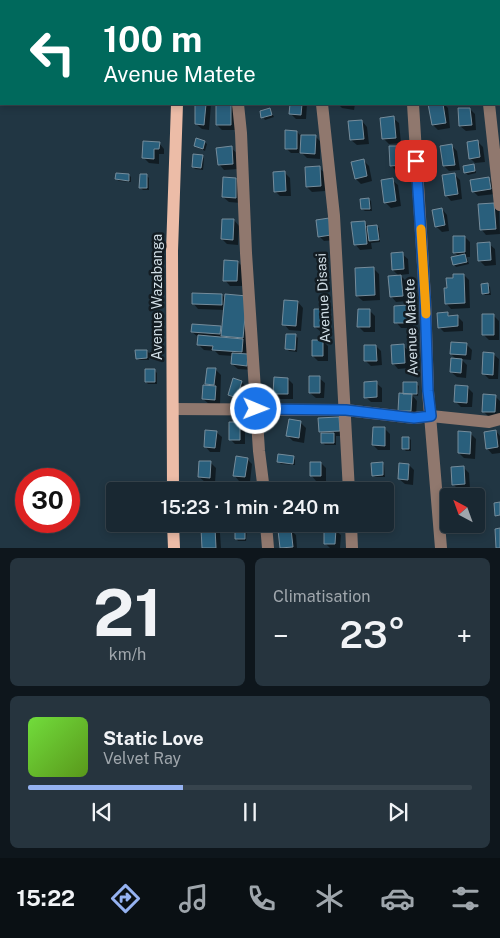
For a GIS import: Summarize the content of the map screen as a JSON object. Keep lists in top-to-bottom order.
{
  "streets": {
    "main road": ["Avenue Wazabanga"],
    "street": ["Avenue Disasi", "Avenue Matete"]
  },
  "north": "top left",
  "page": {
    "turn": ["100 m", "Avenue Matete"],
    "limit": "30",
    "trip": "15:23 · 1 min · 240 m",
    "tile": [
      ["21", "km/h"],
      "Climatisation"
    ],
    "heat": ["−", "23°", "+"],
    "song": ["Static Love", "Velvet Ray"],
    "tabs": "15:22"
  }
}
